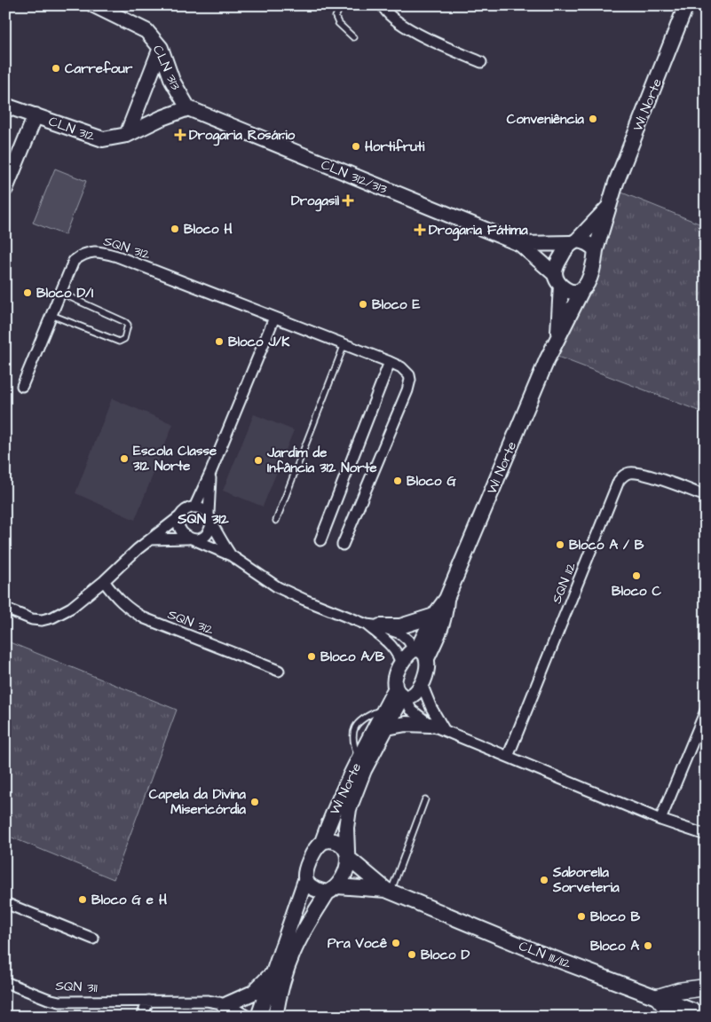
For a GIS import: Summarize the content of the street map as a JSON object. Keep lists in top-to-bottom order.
{
  "streets": {
    "street": [
      "CLN 313",
      "W1 Norte",
      "CLN 312",
      "CLN 312/313",
      "SQN 312",
      "SQN 112",
      "CLN 111/112",
      "SQN 311"
    ]
  },
  "crossings": [
    ["CLN 313", "CLN 312"],
    ["CLN 313", "CLN 312/313"],
    ["W1 Norte", "CLN 312/313"],
    ["W1 Norte", "CLN 111/112"],
    ["CLN 312", "CLN 312/313"]
  ],
  "districts": ["SQN 312"],
  "places": {
    "other": [
      "Carrefour",
      "Conveniência",
      "Hortifruti",
      "Bloco H",
      "Bloco D/I",
      "Bloco E",
      "Bloco J/K",
      "Escola Classe 312 Norte",
      "Jardim de Infância 312 Norte",
      "Bloco G",
      "Bloco A / B",
      "Bloco C",
      "Bloco A/B",
      "Capela da Divina Misericórdia",
      "Saborella Sorveteria",
      "Bloco G e H",
      "Bloco B",
      "Pra Você",
      "Bloco A",
      "Bloco D"
    ],
    "health": ["Drogaria Rosário", "Drogasil", "Drogaria Fátima"]
  }
}
